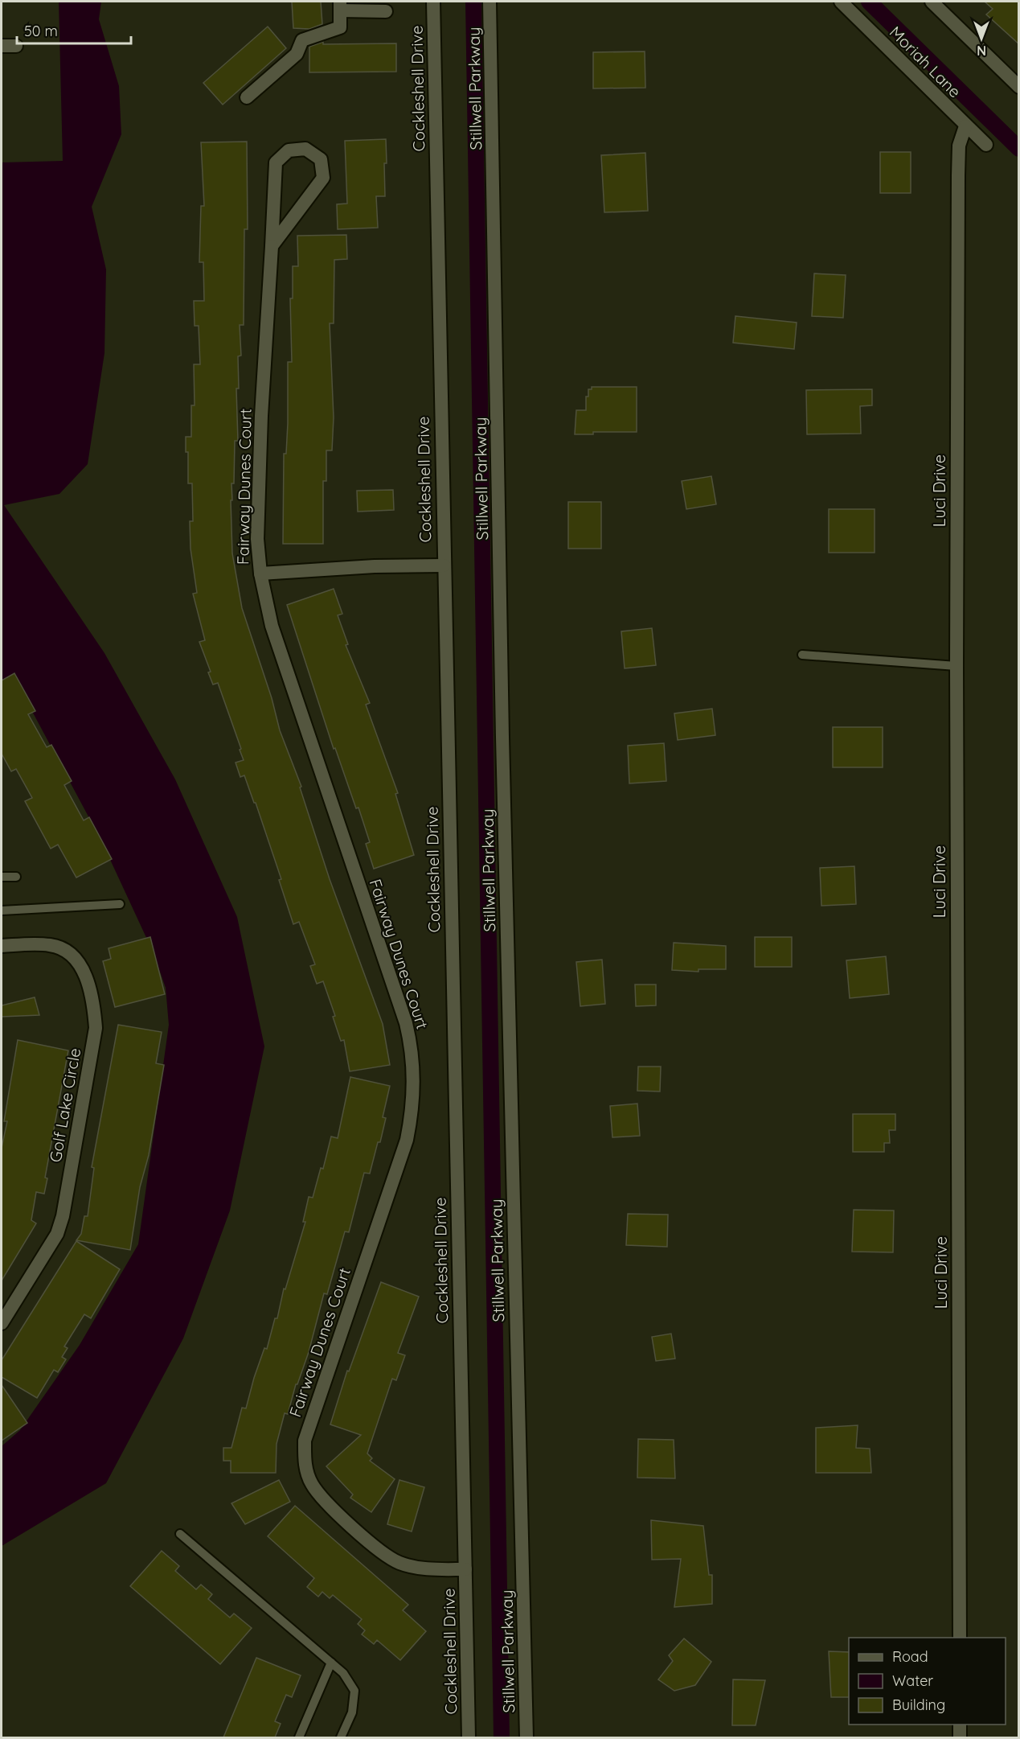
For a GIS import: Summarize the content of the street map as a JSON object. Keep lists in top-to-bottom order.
{
  "streets": {
    "street": [
      "Moriah Lane",
      "Cockleshell Drive",
      "Stillwell Parkway",
      "Fairway Dunes Court",
      "Luci Drive",
      "Golf Lake Circle"
    ]
  },
  "crossings": [
    ["Moriah Lane", "Luci Drive"],
    ["Cockleshell Drive", "Fairway Dunes Court"]
  ],
  "legend": ["Road", "Water", "Building"],
  "scale_bar": "50 m",
  "north": "bottom"
}
